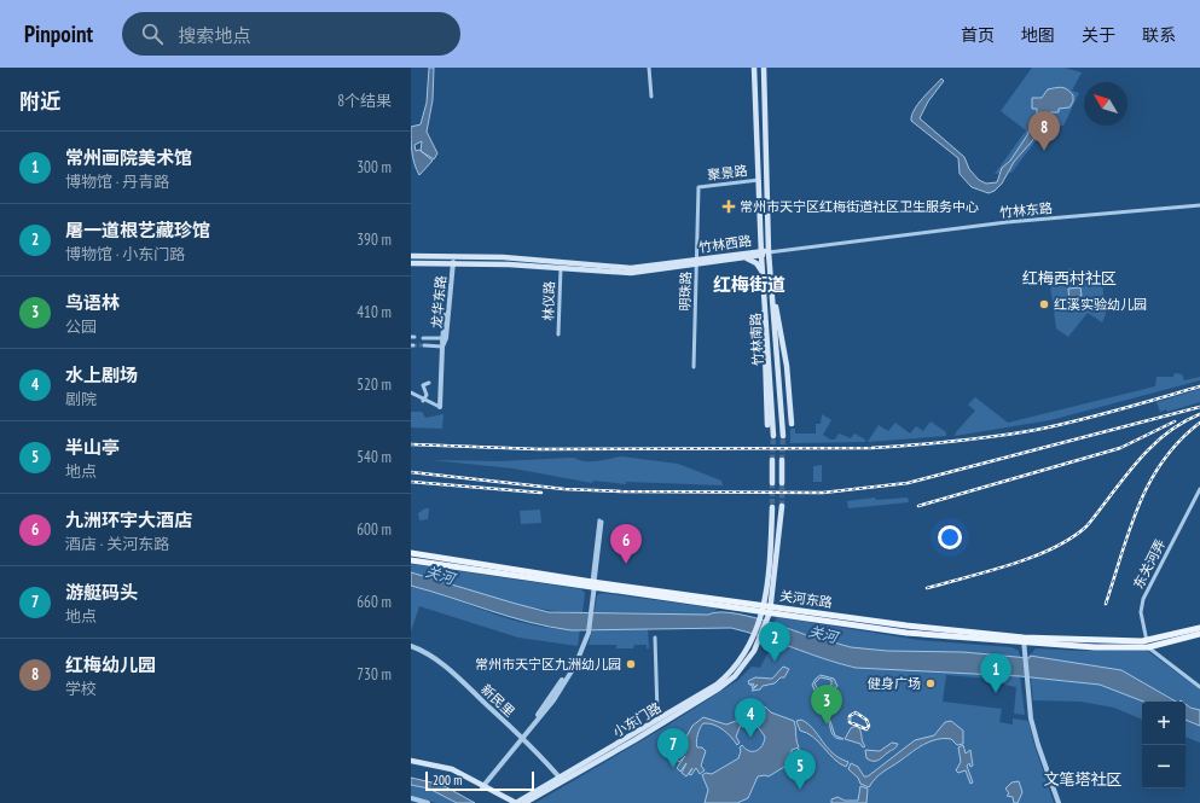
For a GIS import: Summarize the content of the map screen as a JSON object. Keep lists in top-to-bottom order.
{
  "streets": {
    "main road": [
      "竹林西路",
      "竹林南路",
      "关河东路",
      "小东门路"
    ],
    "street": [
      "聚景路",
      "竹林东路",
      "明珠路",
      "林仪路",
      "龙华东路",
      "东关河弄",
      "新民里"
    ]
  },
  "crossings": [
    ["聚景路", "明珠路"],
    ["聚景路", "竹林南路"],
    ["竹林东路", "竹林西路"],
    ["竹林东路", "竹林南路"],
    ["竹林西路", "明珠路"],
    ["竹林西路", "林仪路"],
    ["竹林西路", "龙华东路"],
    ["竹林西路", "竹林南路"],
    ["东关河弄", "关河东路"],
    ["新民里", "小东门路"]
  ],
  "districts": ["红梅西村社区", "红梅街道", "文笔塔社区"],
  "water": ["关河"],
  "places": {
    "health": ["常州市天宁区红梅街道社区卫生服务中心"],
    "other": ["红溪实验幼儿园", "常州市天宁区九洲幼儿园", "健身广场"]
  },
  "scale_bar": "200 m",
  "north": "top left",
  "page": {
    "header": "Pinpoint",
    "search": "搜索地点",
    "nav": [
      "首页",
      "地图",
      "关于",
      "联系"
    ],
    "heading": ["附近", "8个结果"],
    "pins": [
      "8",
      "6",
      "2",
      "1",
      "3",
      "4",
      "7",
      "5"
    ],
    "list": [
      {
        "mark": "1",
        "name": "常州画院美术馆",
        "note": "博物馆 · 丹青路",
        "value": "300 m"
      },
      {
        "mark": "2",
        "name": "屠一道根艺藏珍馆",
        "note": "博物馆 · 小东门路",
        "value": "390 m"
      },
      {
        "mark": "3",
        "name": "鸟语林",
        "note": "公园",
        "value": "410 m"
      },
      {
        "mark": "4",
        "name": "水上剧场",
        "note": "剧院",
        "value": "520 m"
      },
      {
        "mark": "5",
        "name": "半山亭",
        "note": "地点",
        "value": "540 m"
      },
      {
        "mark": "6",
        "name": "九洲环宇大酒店",
        "note": "酒店 · 关河东路",
        "value": "600 m"
      },
      {
        "mark": "7",
        "name": "游艇码头",
        "note": "地点",
        "value": "660 m"
      },
      {
        "mark": "8",
        "name": "红梅幼儿园",
        "note": "学校",
        "value": "730 m"
      }
    ],
    "map_buttons": ["+", "−"],
    "scale": "200 m"
  }
}
